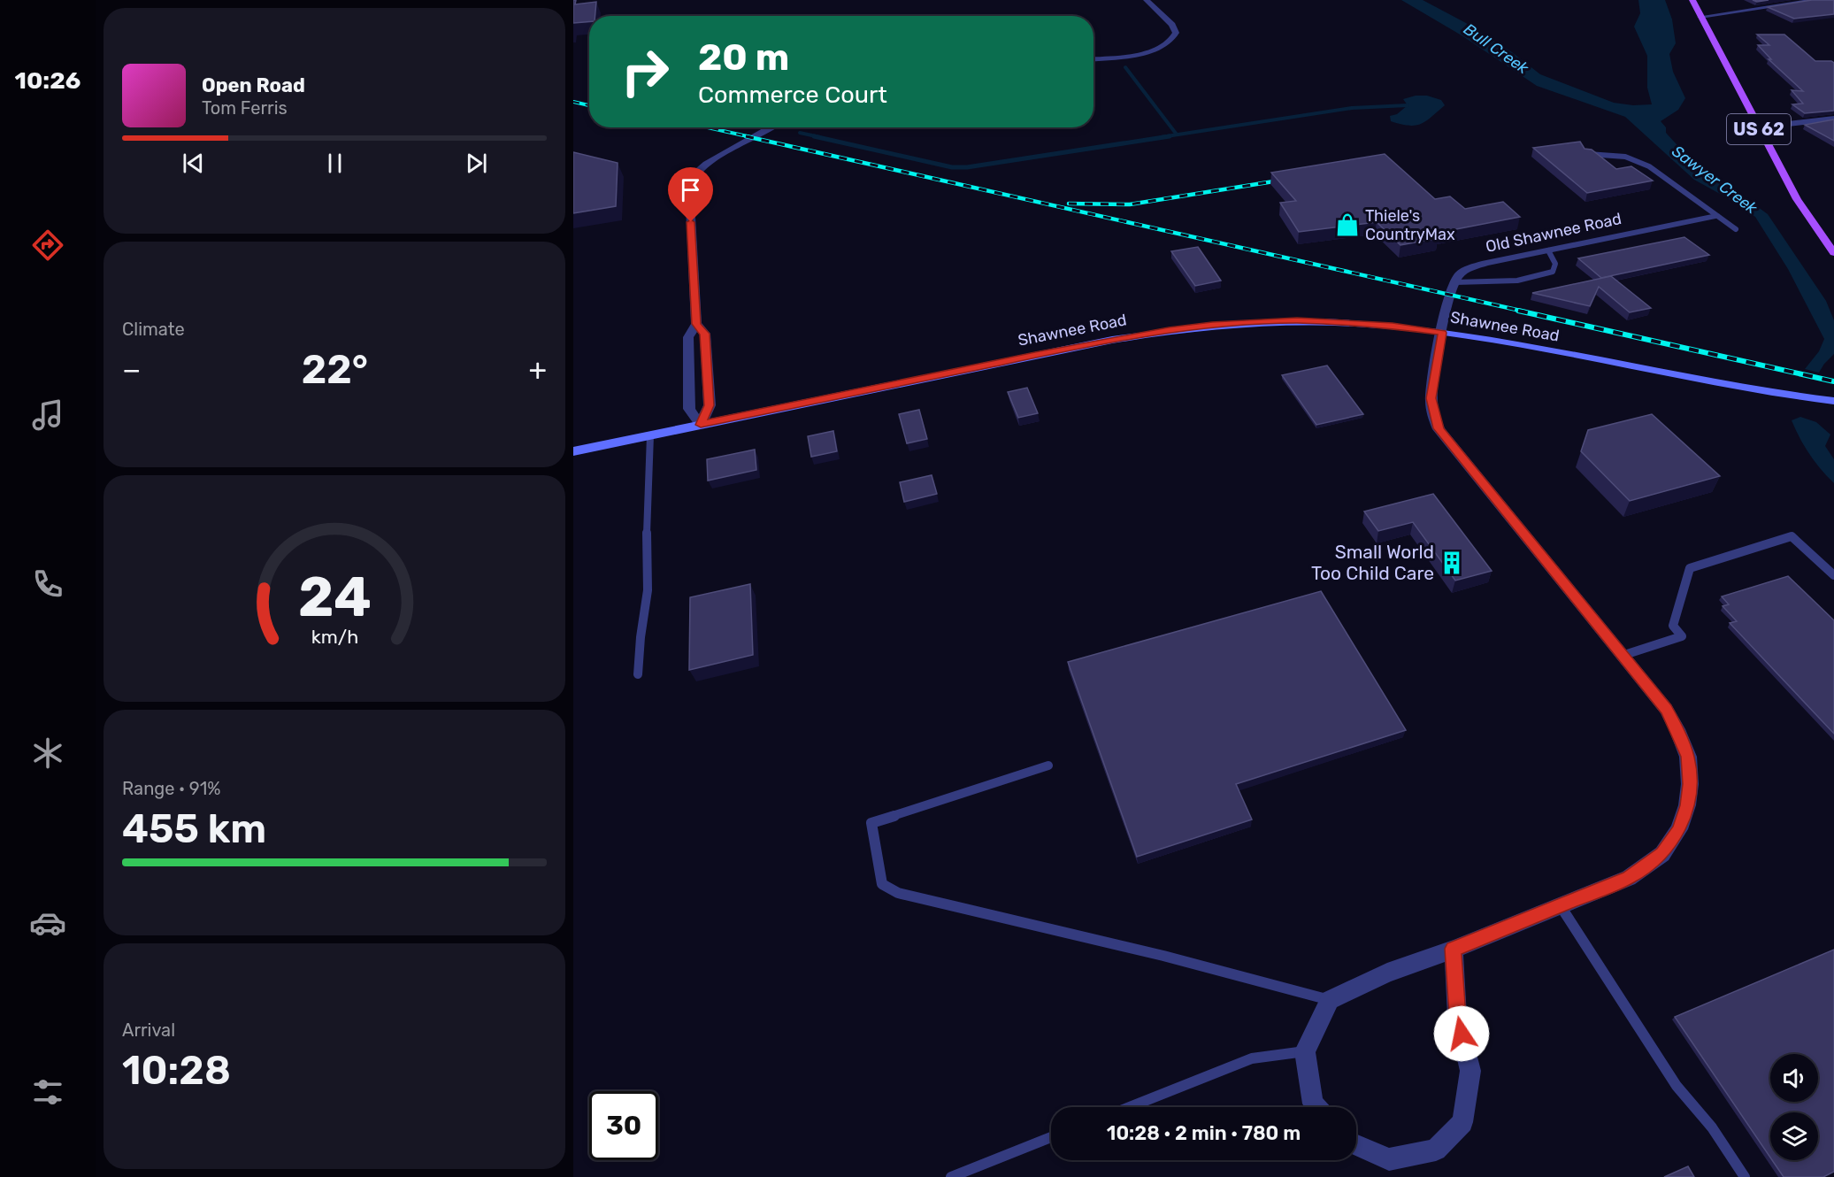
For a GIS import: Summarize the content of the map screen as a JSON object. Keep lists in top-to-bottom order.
{
  "streets": {
    "main road": ["US 62", "Shawnee Road"],
    "street": ["Old Shawnee Road"]
  },
  "water": ["Bull Creek", "Sawyer Creek"],
  "places": {
    "shop": ["Thiele's CountryMax"],
    "building": ["Small World Too Child Care"]
  },
  "page": {
    "tabs": "10:26",
    "turn": ["20 m", "Commerce Court"],
    "song": ["Open Road", "Tom Ferris"],
    "tile": [
      "Climate",
      ["Range · 91%", "455 km"],
      ["Arrival", "10:28"]
    ],
    "heat": ["−", "22°", "+"],
    "limit": "30",
    "trip": "10:28 · 2 min · 780 m",
    "gauge": ["24", "km/h"]
  }
}
